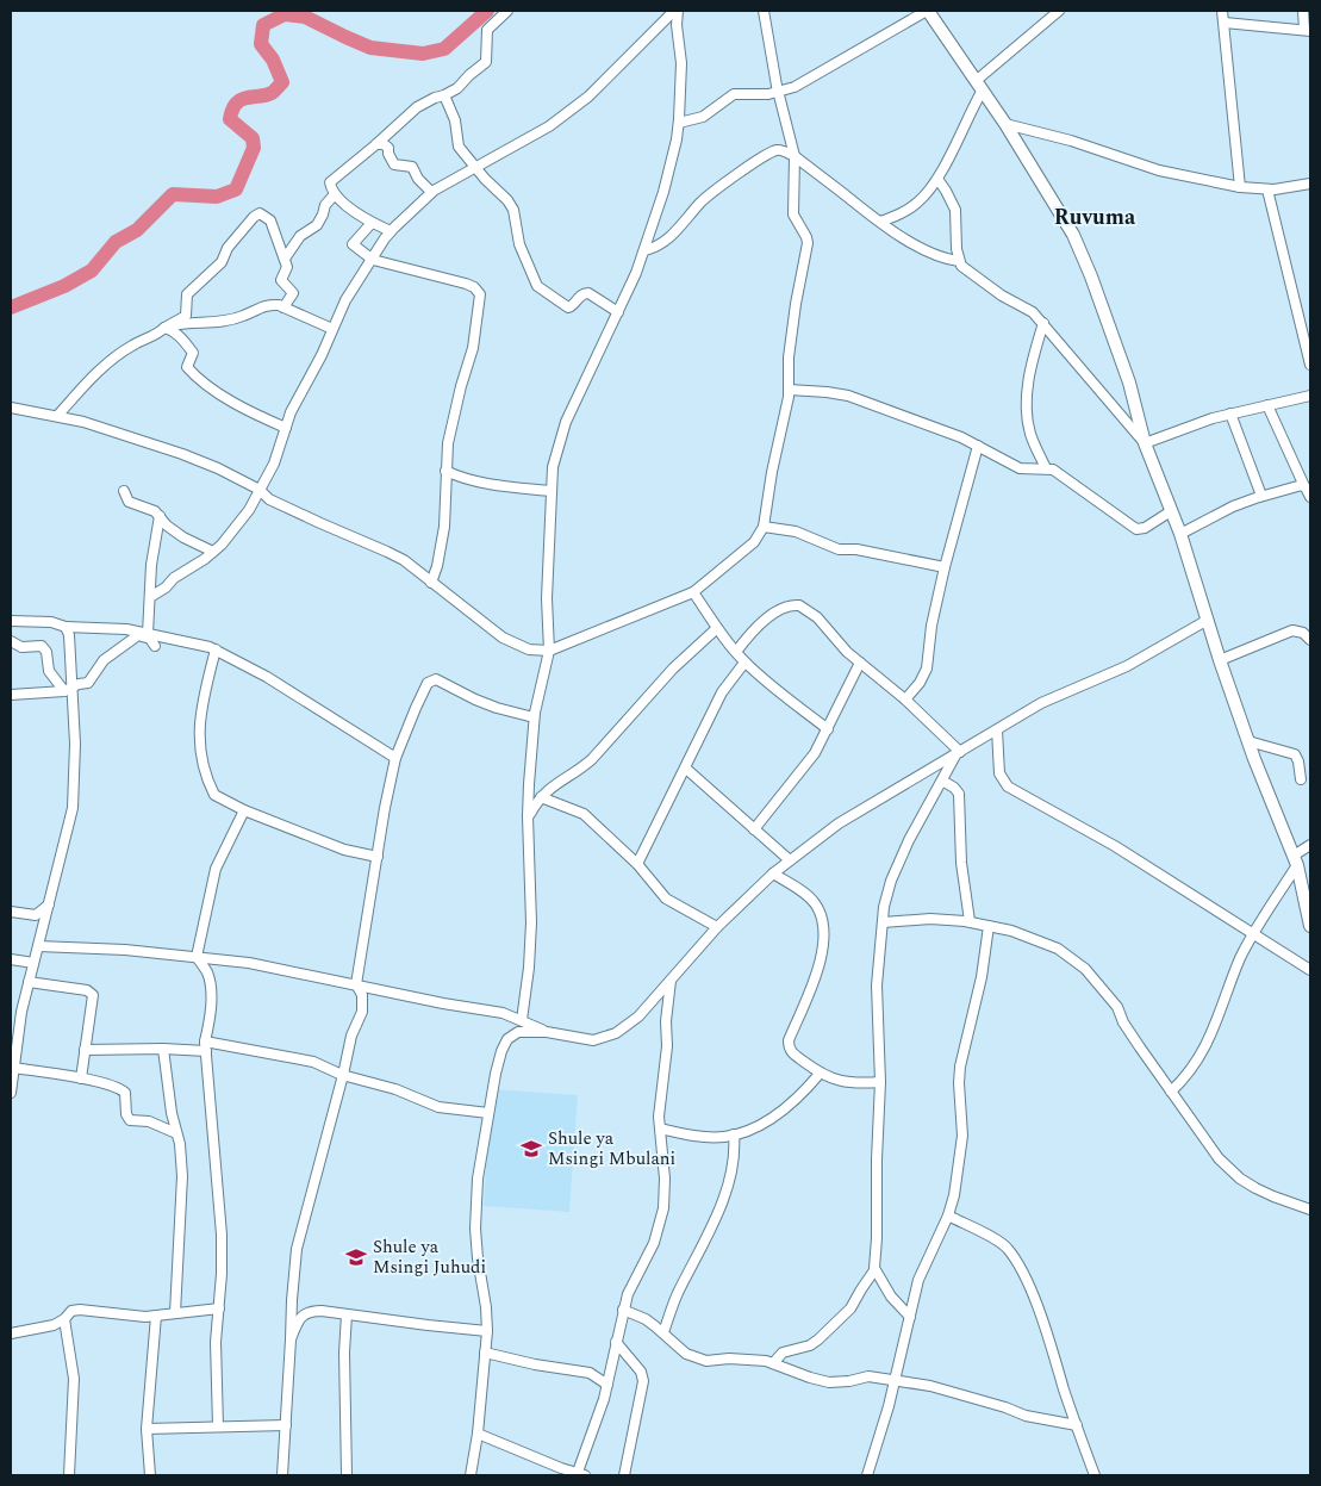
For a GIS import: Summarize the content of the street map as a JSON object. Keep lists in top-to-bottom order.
{
  "districts": ["Ruvuma"],
  "places": {
    "school or university": ["Shule ya Msingi Mbulani", "Shule ya Msingi Juhudi"]
  }
}
